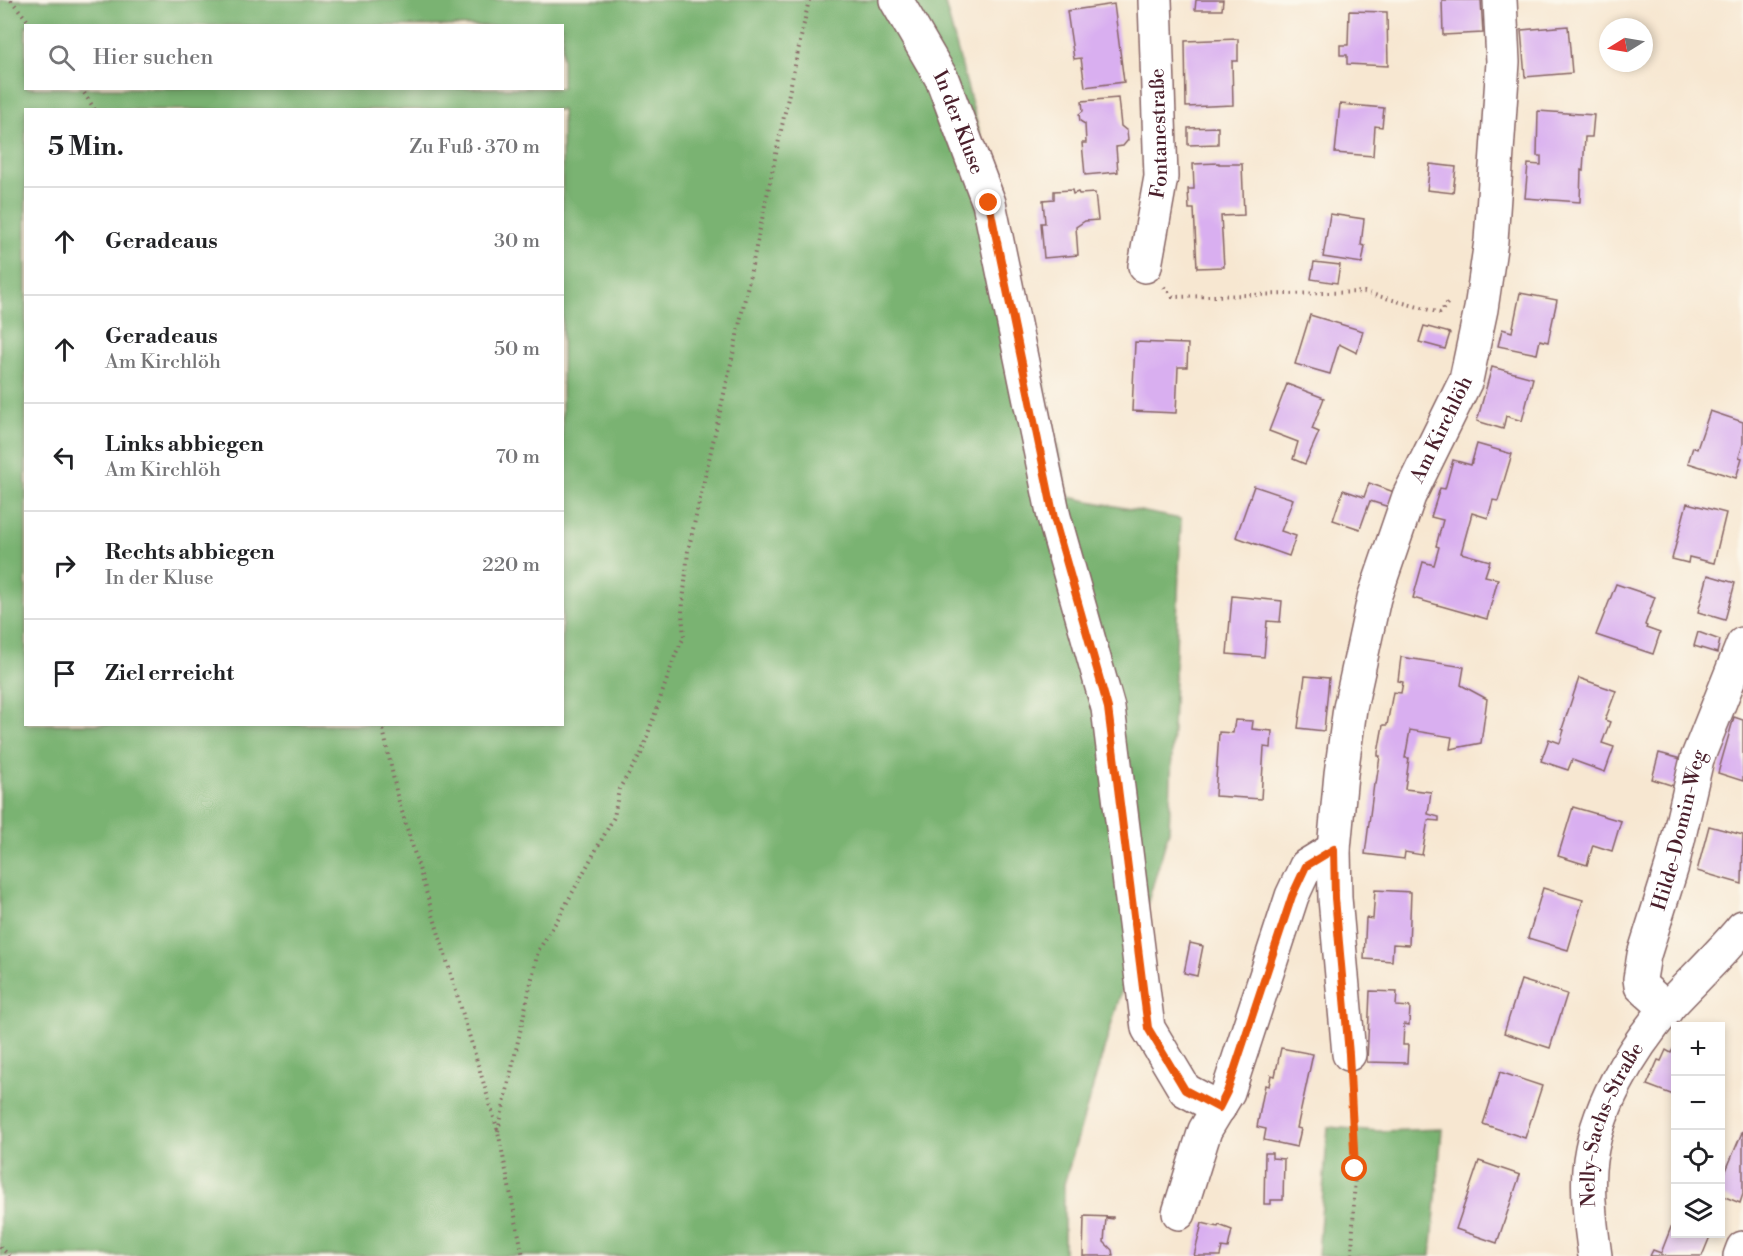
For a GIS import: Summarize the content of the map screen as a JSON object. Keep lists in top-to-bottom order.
{
  "streets": {
    "street": [
      "In der Kluse",
      "Fontanestraße",
      "Am Kirchlöh",
      "Hilde-Domin-Weg",
      "Nelly-Sachs-Straße"
    ]
  },
  "crossings": [
    ["Hilde-Domin-Weg", "Nelly-Sachs-Straße"]
  ],
  "north": "left",
  "page": {
    "search": "Hier suchen",
    "heading": ["5 Min.", "Zu Fuß · 370 m"],
    "list": [
      ["Geradeaus", "30 m"],
      ["Geradeaus", "Am Kirchlöh", "50 m"],
      ["Links abbiegen", "Am Kirchlöh", "70 m"],
      ["Rechts abbiegen", "In der Kluse", "220 m"],
      "Ziel erreicht"
    ],
    "map_buttons": ["+", "−"]
  }
}
